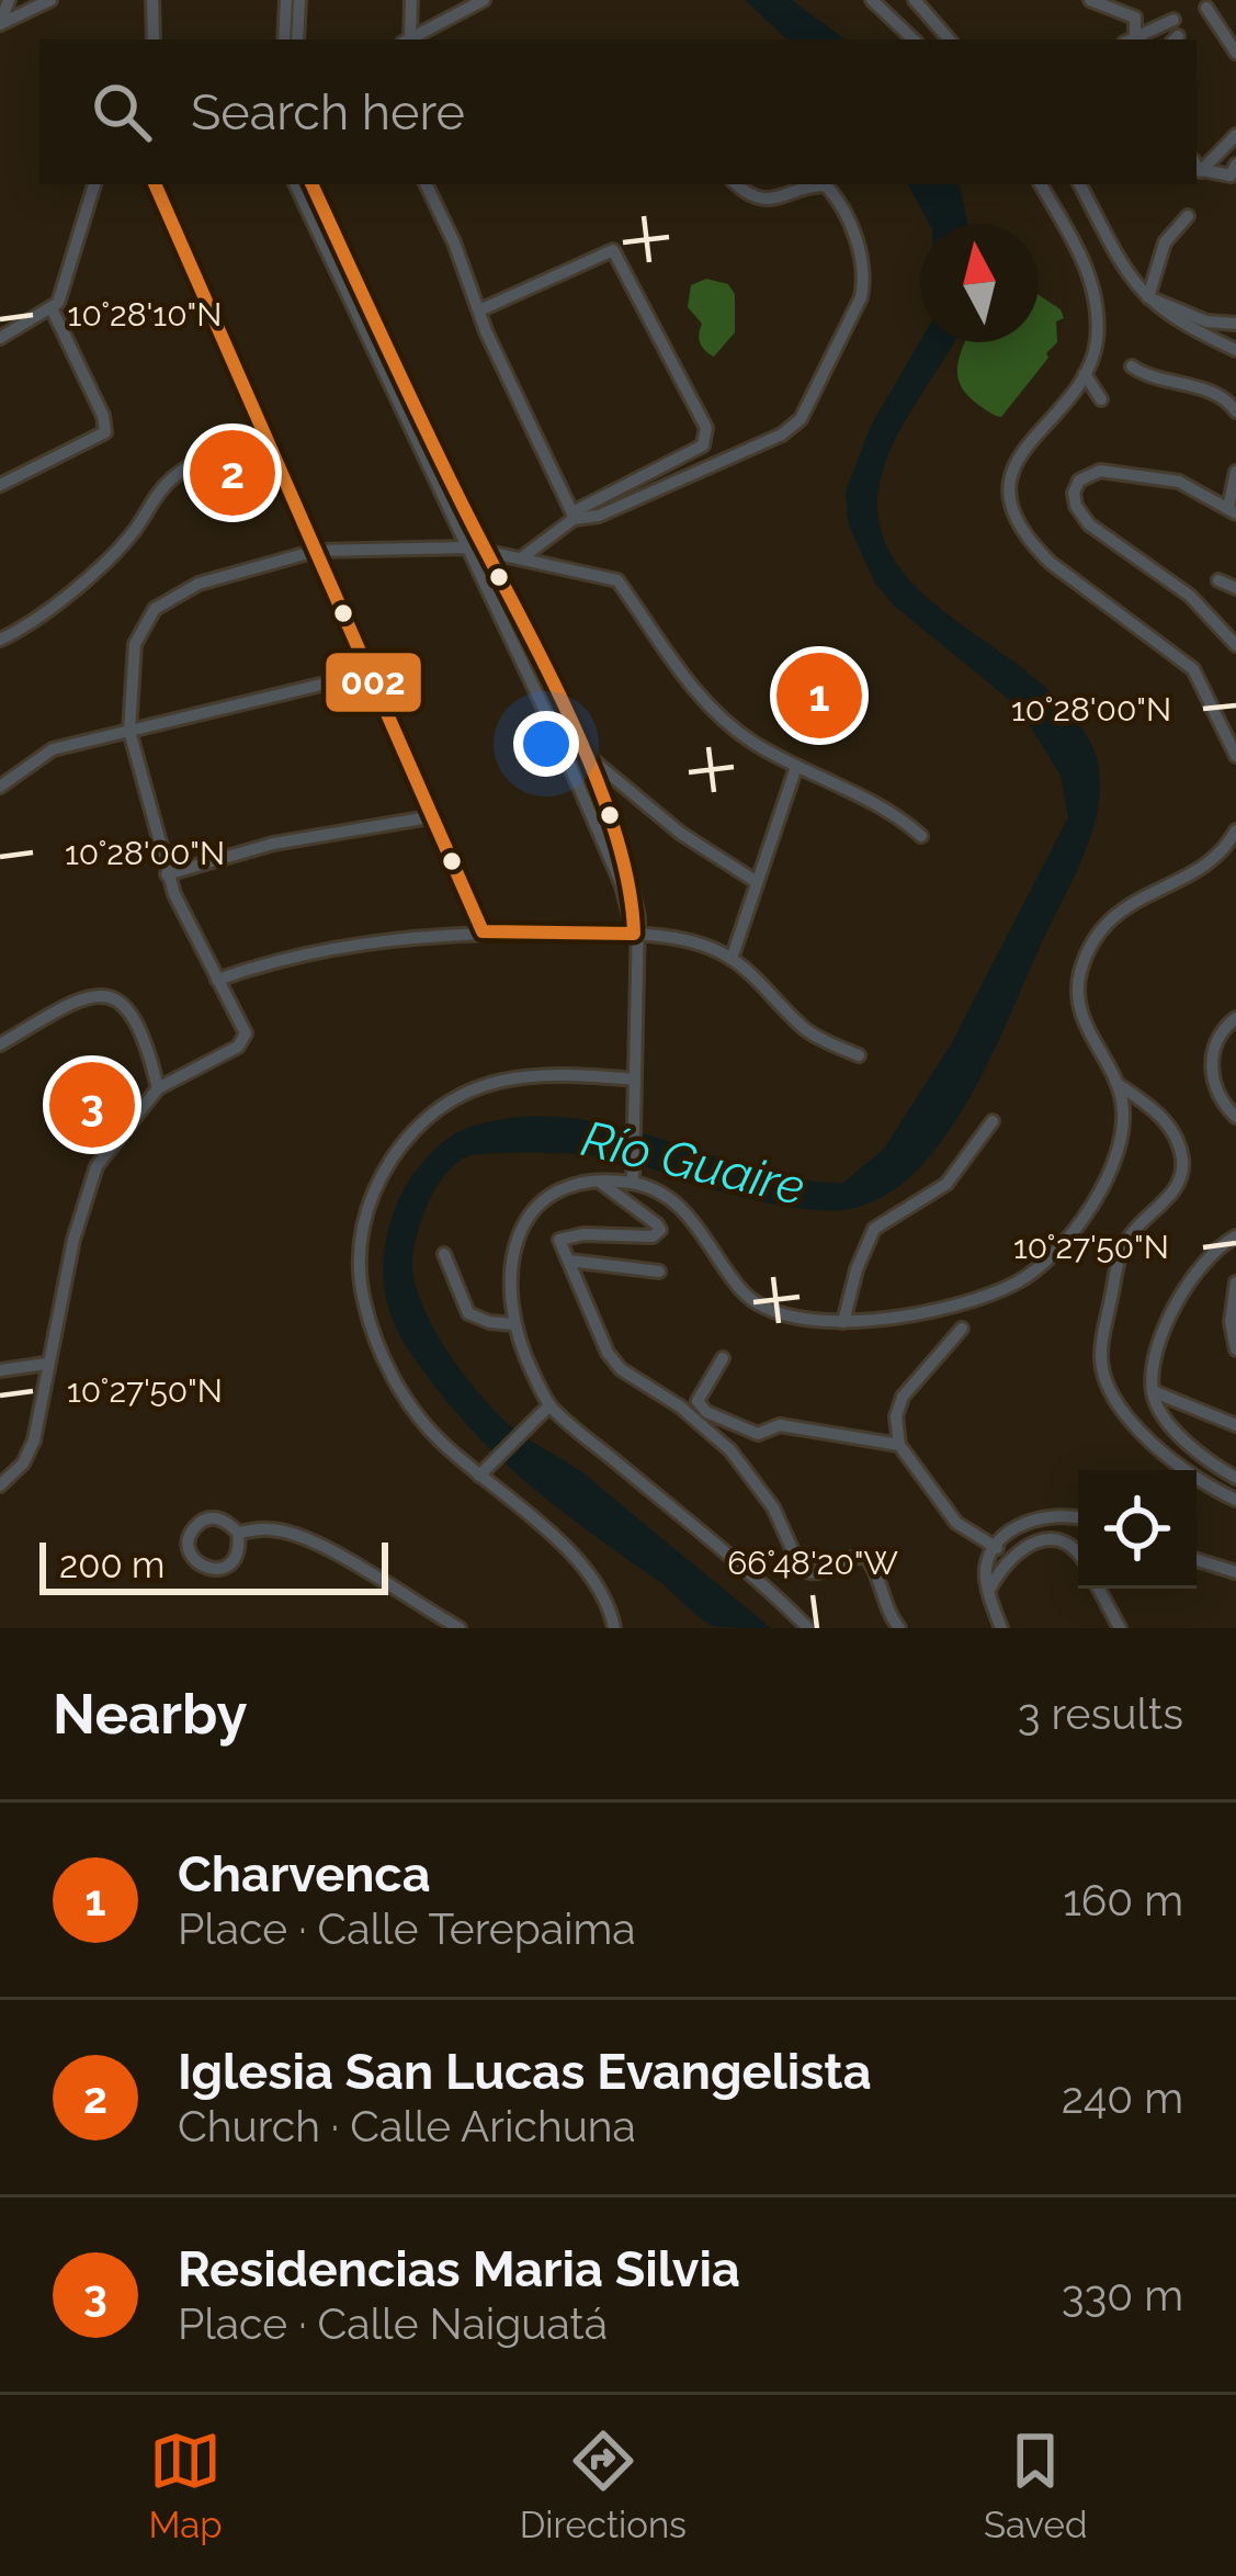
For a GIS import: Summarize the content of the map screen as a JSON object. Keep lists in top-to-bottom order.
{
  "water": ["Río Guaire"],
  "lines": ["transit line 002"],
  "scale_bar": "200 m",
  "north": "top",
  "page": {
    "search": "Search here",
    "pins": ["2", "1", "3"],
    "scale": "200 m",
    "heading": ["Nearby", "3 results"],
    "list": [
      {
        "mark": "1",
        "name": "Charvenca",
        "note": "Place · Calle Terepaima",
        "value": "160 m"
      },
      {
        "mark": "2",
        "name": "Iglesia San Lucas Evangelista",
        "note": "Church · Calle Arichuna",
        "value": "240 m"
      },
      {
        "mark": "3",
        "name": "Residencias Maria Silvia",
        "note": "Place · Calle Naiguatá",
        "value": "330 m"
      }
    ],
    "nav": ["Map", "Directions", "Saved"]
  },
  "coordinates": [
    "10°28'10\"N",
    "10°28'00\"N",
    "10°27'50\"N",
    "66°48'20\"W"
  ]
}
